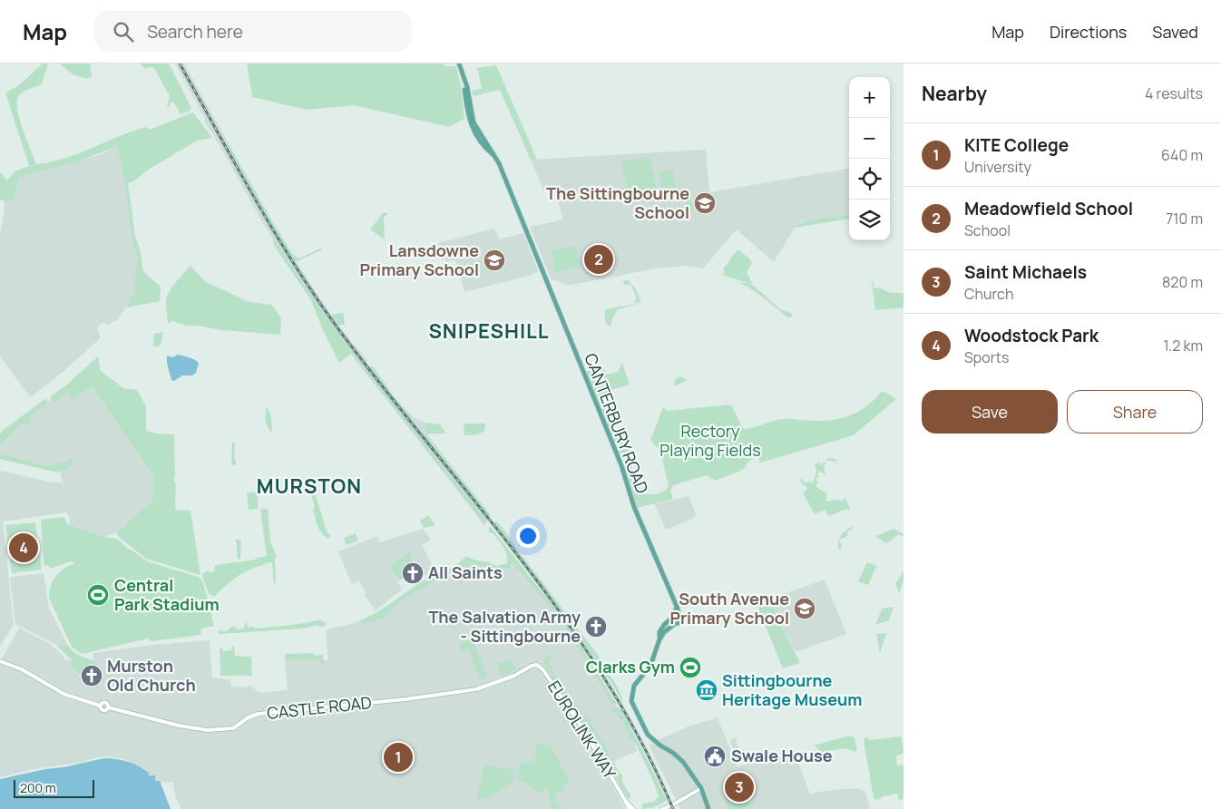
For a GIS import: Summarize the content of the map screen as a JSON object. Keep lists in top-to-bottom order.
{
  "streets": {
    "main road": ["CANTERBURY ROAD", "CASTLE ROAD", "EUROLINK WAY"]
  },
  "crossings": [
    ["CASTLE ROAD", "EUROLINK WAY"]
  ],
  "districts": ["SNIPESHILL", "MURSTON"],
  "parks": ["Rectory Playing Fields"],
  "places": {
    "school or university": ["The Sittingbourne School", "Lansdowne Primary School", "South Avenue Primary School"],
    "church": ["All Saints", "The Salvation Army - Sittingbourne", "Murston Old Church"],
    "sports": ["Central Park Stadium", "Clarks Gym"],
    "museum": ["Sittingbourne Heritage Museum"],
    "public building": ["Swale House"]
  },
  "scale_bar": "200 m",
  "page": {
    "header": "Map",
    "search": "Search here",
    "nav": ["Map", "Directions", "Saved"],
    "heading": ["Nearby", "4 results"],
    "map_buttons": ["+", "−"],
    "list": [
      {
        "mark": "1",
        "name": "KITE College",
        "note": "University",
        "value": "640 m"
      },
      {
        "mark": "2",
        "name": "Meadowfield School",
        "note": "School",
        "value": "710 m"
      },
      {
        "mark": "3",
        "name": "Saint Michaels",
        "note": "Church",
        "value": "820 m"
      },
      {
        "mark": "4",
        "name": "Woodstock Park",
        "note": "Sports",
        "value": "1.2 km"
      }
    ],
    "pins": [
      "2",
      "4",
      "1",
      "3"
    ],
    "buttons": ["Save", "Share"],
    "scale": "200 m"
  }
}
